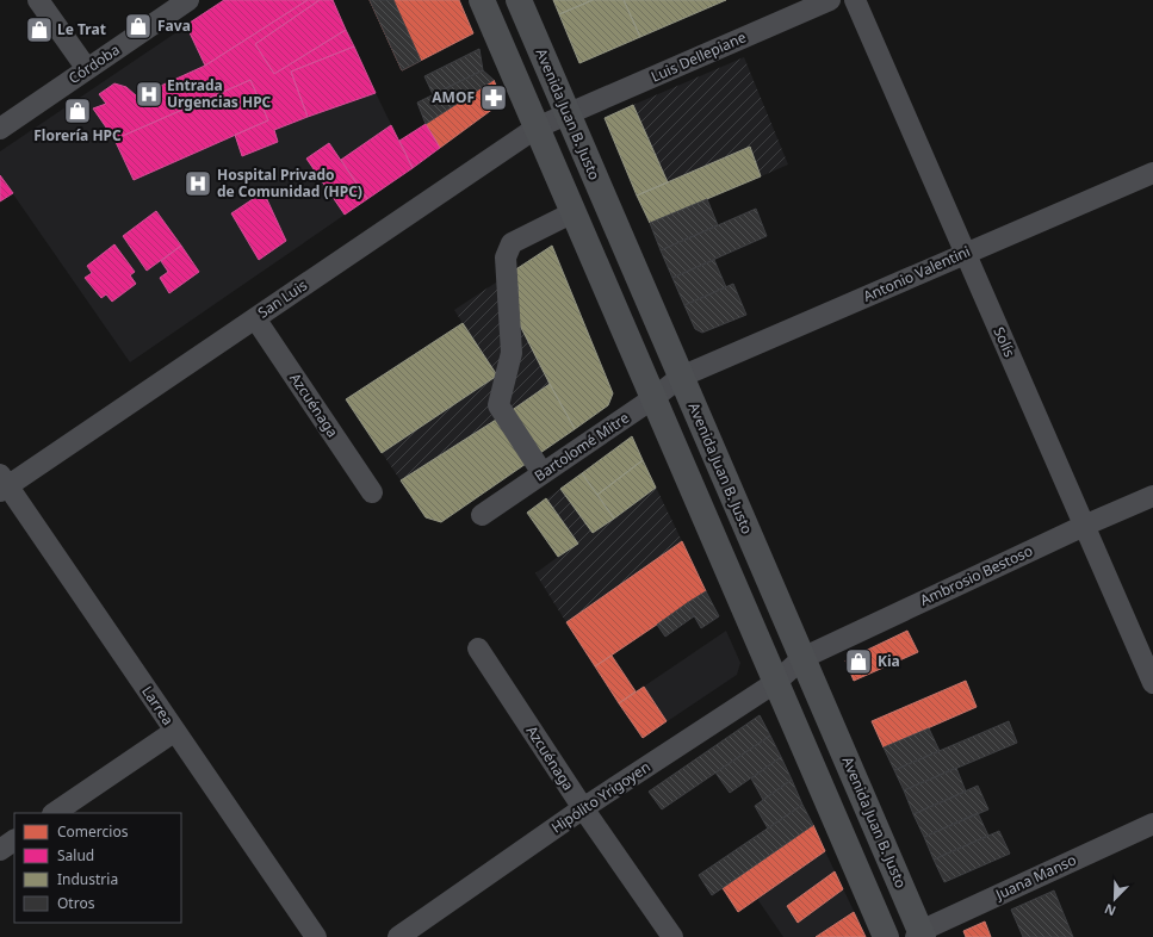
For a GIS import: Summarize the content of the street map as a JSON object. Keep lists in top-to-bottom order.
{
  "streets": {
    "main road": ["Avenida Juan B. Justo"],
    "street": [
      "Luis Dellepiane",
      "Córdoba",
      "Antonio Valentini",
      "San Luis",
      "Solís",
      "Azcuénaga",
      "Bartolomé Mitre",
      "Ambrosio Bestoso",
      "Larrea",
      "Hipólito Yrigoyen",
      "Juana Manso"
    ]
  },
  "crossings": [
    ["Luis Dellepiane", "Avenida Juan B. Justo"],
    ["Luis Dellepiane", "San Luis"],
    ["Avenida Juan B. Justo", "Antonio Valentini"],
    ["Avenida Juan B. Justo", "San Luis"],
    ["Avenida Juan B. Justo", "Bartolomé Mitre"],
    ["Avenida Juan B. Justo", "Ambrosio Bestoso"],
    ["Avenida Juan B. Justo", "Hipólito Yrigoyen"],
    ["Avenida Juan B. Justo", "Juana Manso"],
    ["Antonio Valentini", "Solís"],
    ["Antonio Valentini", "Bartolomé Mitre"],
    ["San Luis", "Azcuénaga"],
    ["San Luis", "Larrea"],
    ["Solís", "Ambrosio Bestoso"],
    ["Azcuénaga", "Hipólito Yrigoyen"],
    ["Ambrosio Bestoso", "Hipólito Yrigoyen"]
  ],
  "places": {
    "shop": [
      "Fava",
      "Le Trat",
      "Florería HPC",
      "Kia"
    ],
    "hospital": ["Entrada Urgencias HPC", "Hospital Privado de Comunidad (HPC)"],
    "pharmacy": ["AMOF"]
  },
  "legend": [
    "Comercios",
    "Salud",
    "Industria",
    "Otros"
  ],
  "north": "bottom left"
}
